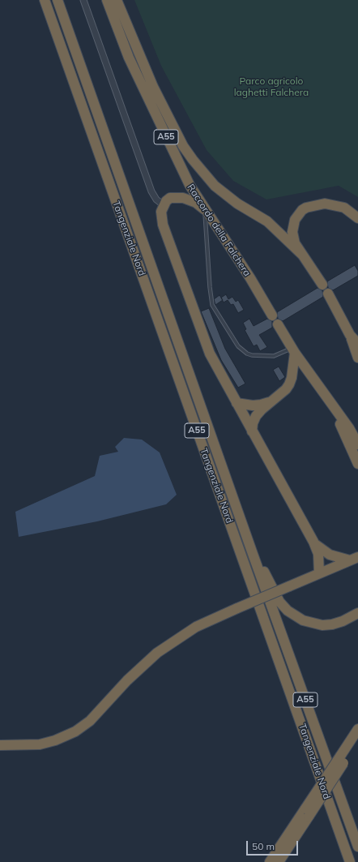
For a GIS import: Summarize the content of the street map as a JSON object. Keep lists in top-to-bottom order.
{
  "streets": {
    "highway": ["A55", "Raccordo della Falchera", "Tangenziale Nord"]
  },
  "parks": ["Parco agricolo laghetti Falchera"],
  "scale_bar": "50 m"
}
